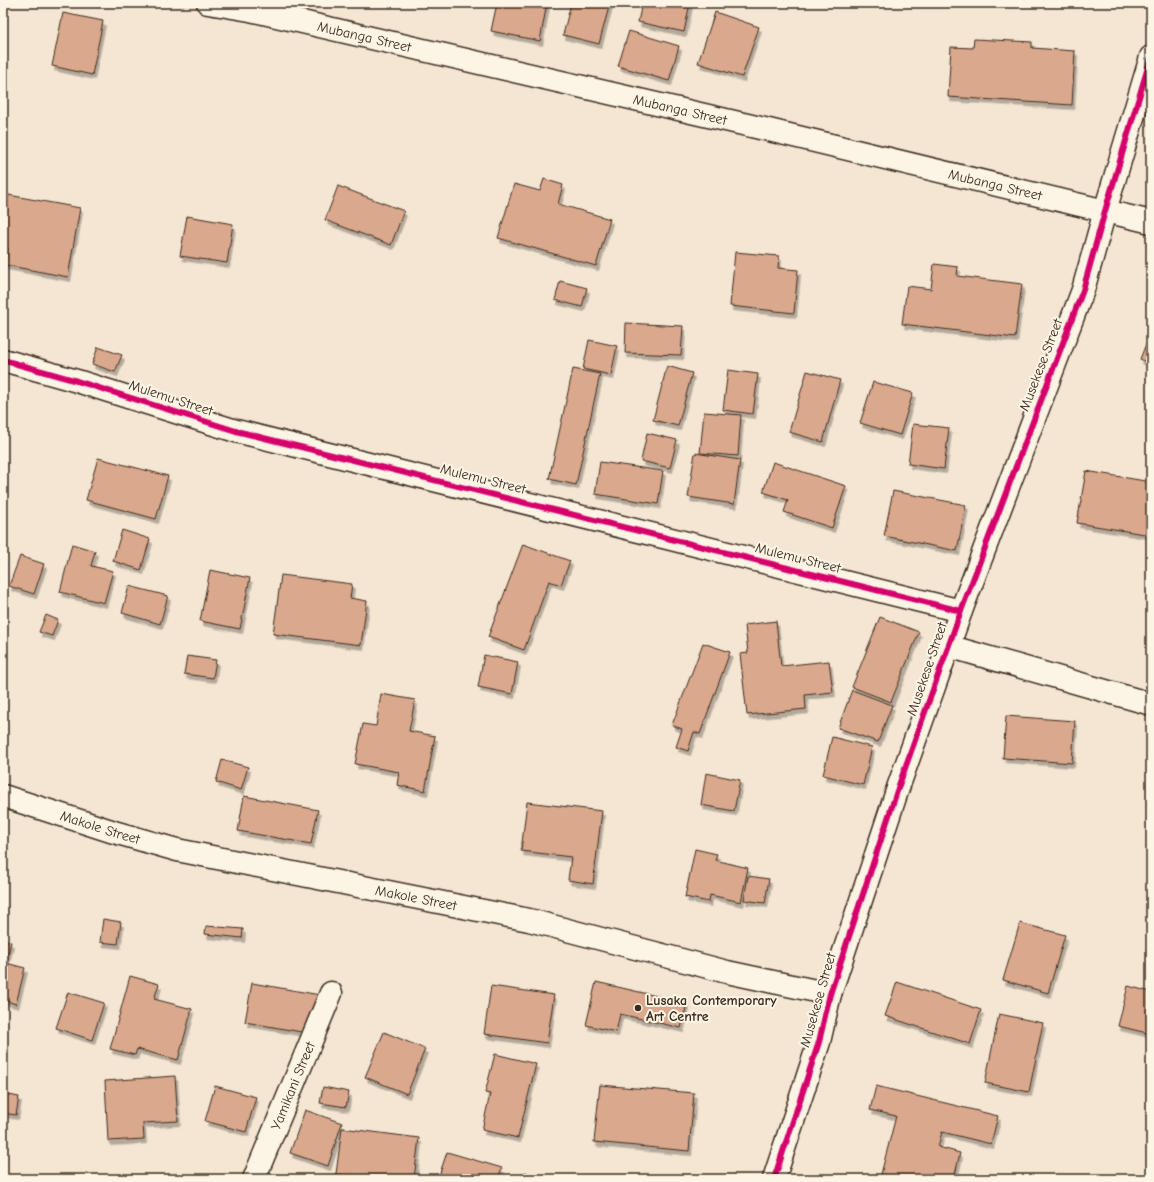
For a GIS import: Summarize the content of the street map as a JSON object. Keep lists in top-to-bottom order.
{
  "streets": {
    "street": [
      "Mubanga Street",
      "Musekese Street",
      "Mulemu Street",
      "Makole Street",
      "Yamikani Street"
    ]
  },
  "crossings": [
    ["Mubanga Street", "Musekese Street"],
    ["Musekese Street", "Mulemu Street"],
    ["Musekese Street", "Makole Street"]
  ],
  "places": ["Lusaka Contemporary Art Centre"]
}
